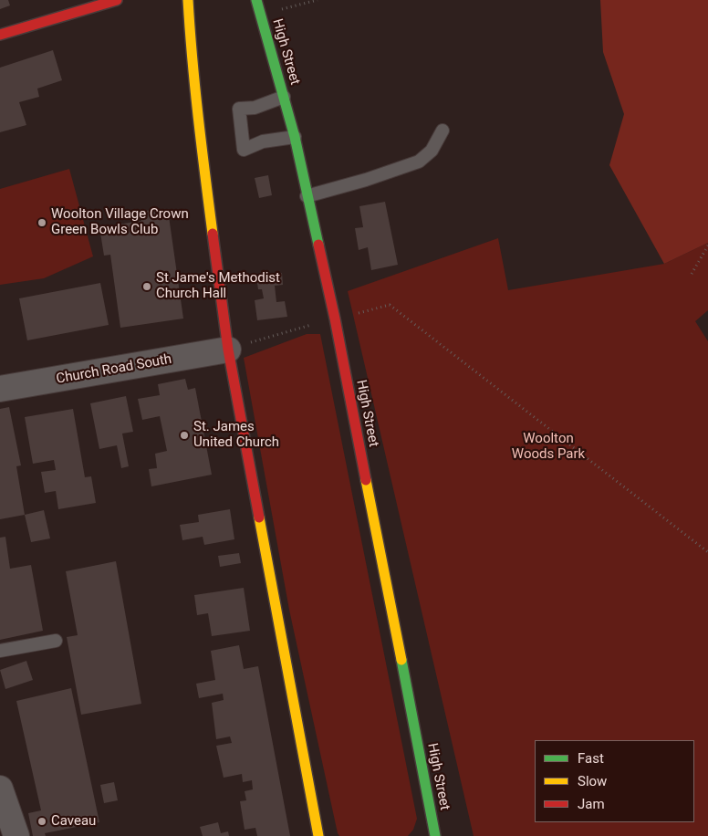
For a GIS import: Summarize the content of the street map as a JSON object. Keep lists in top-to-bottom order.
{
  "streets": {
    "main road": ["High Street"],
    "street": ["Church Road South"]
  },
  "parks": ["Woolton Woods Park"],
  "places": [
    "Woolton Village Crown Green Bowls Club",
    "St Jame's Methodist Church Hall",
    "St. James United Church",
    "Caveau"
  ],
  "legend": ["Fast", "Slow", "Jam"]
}
